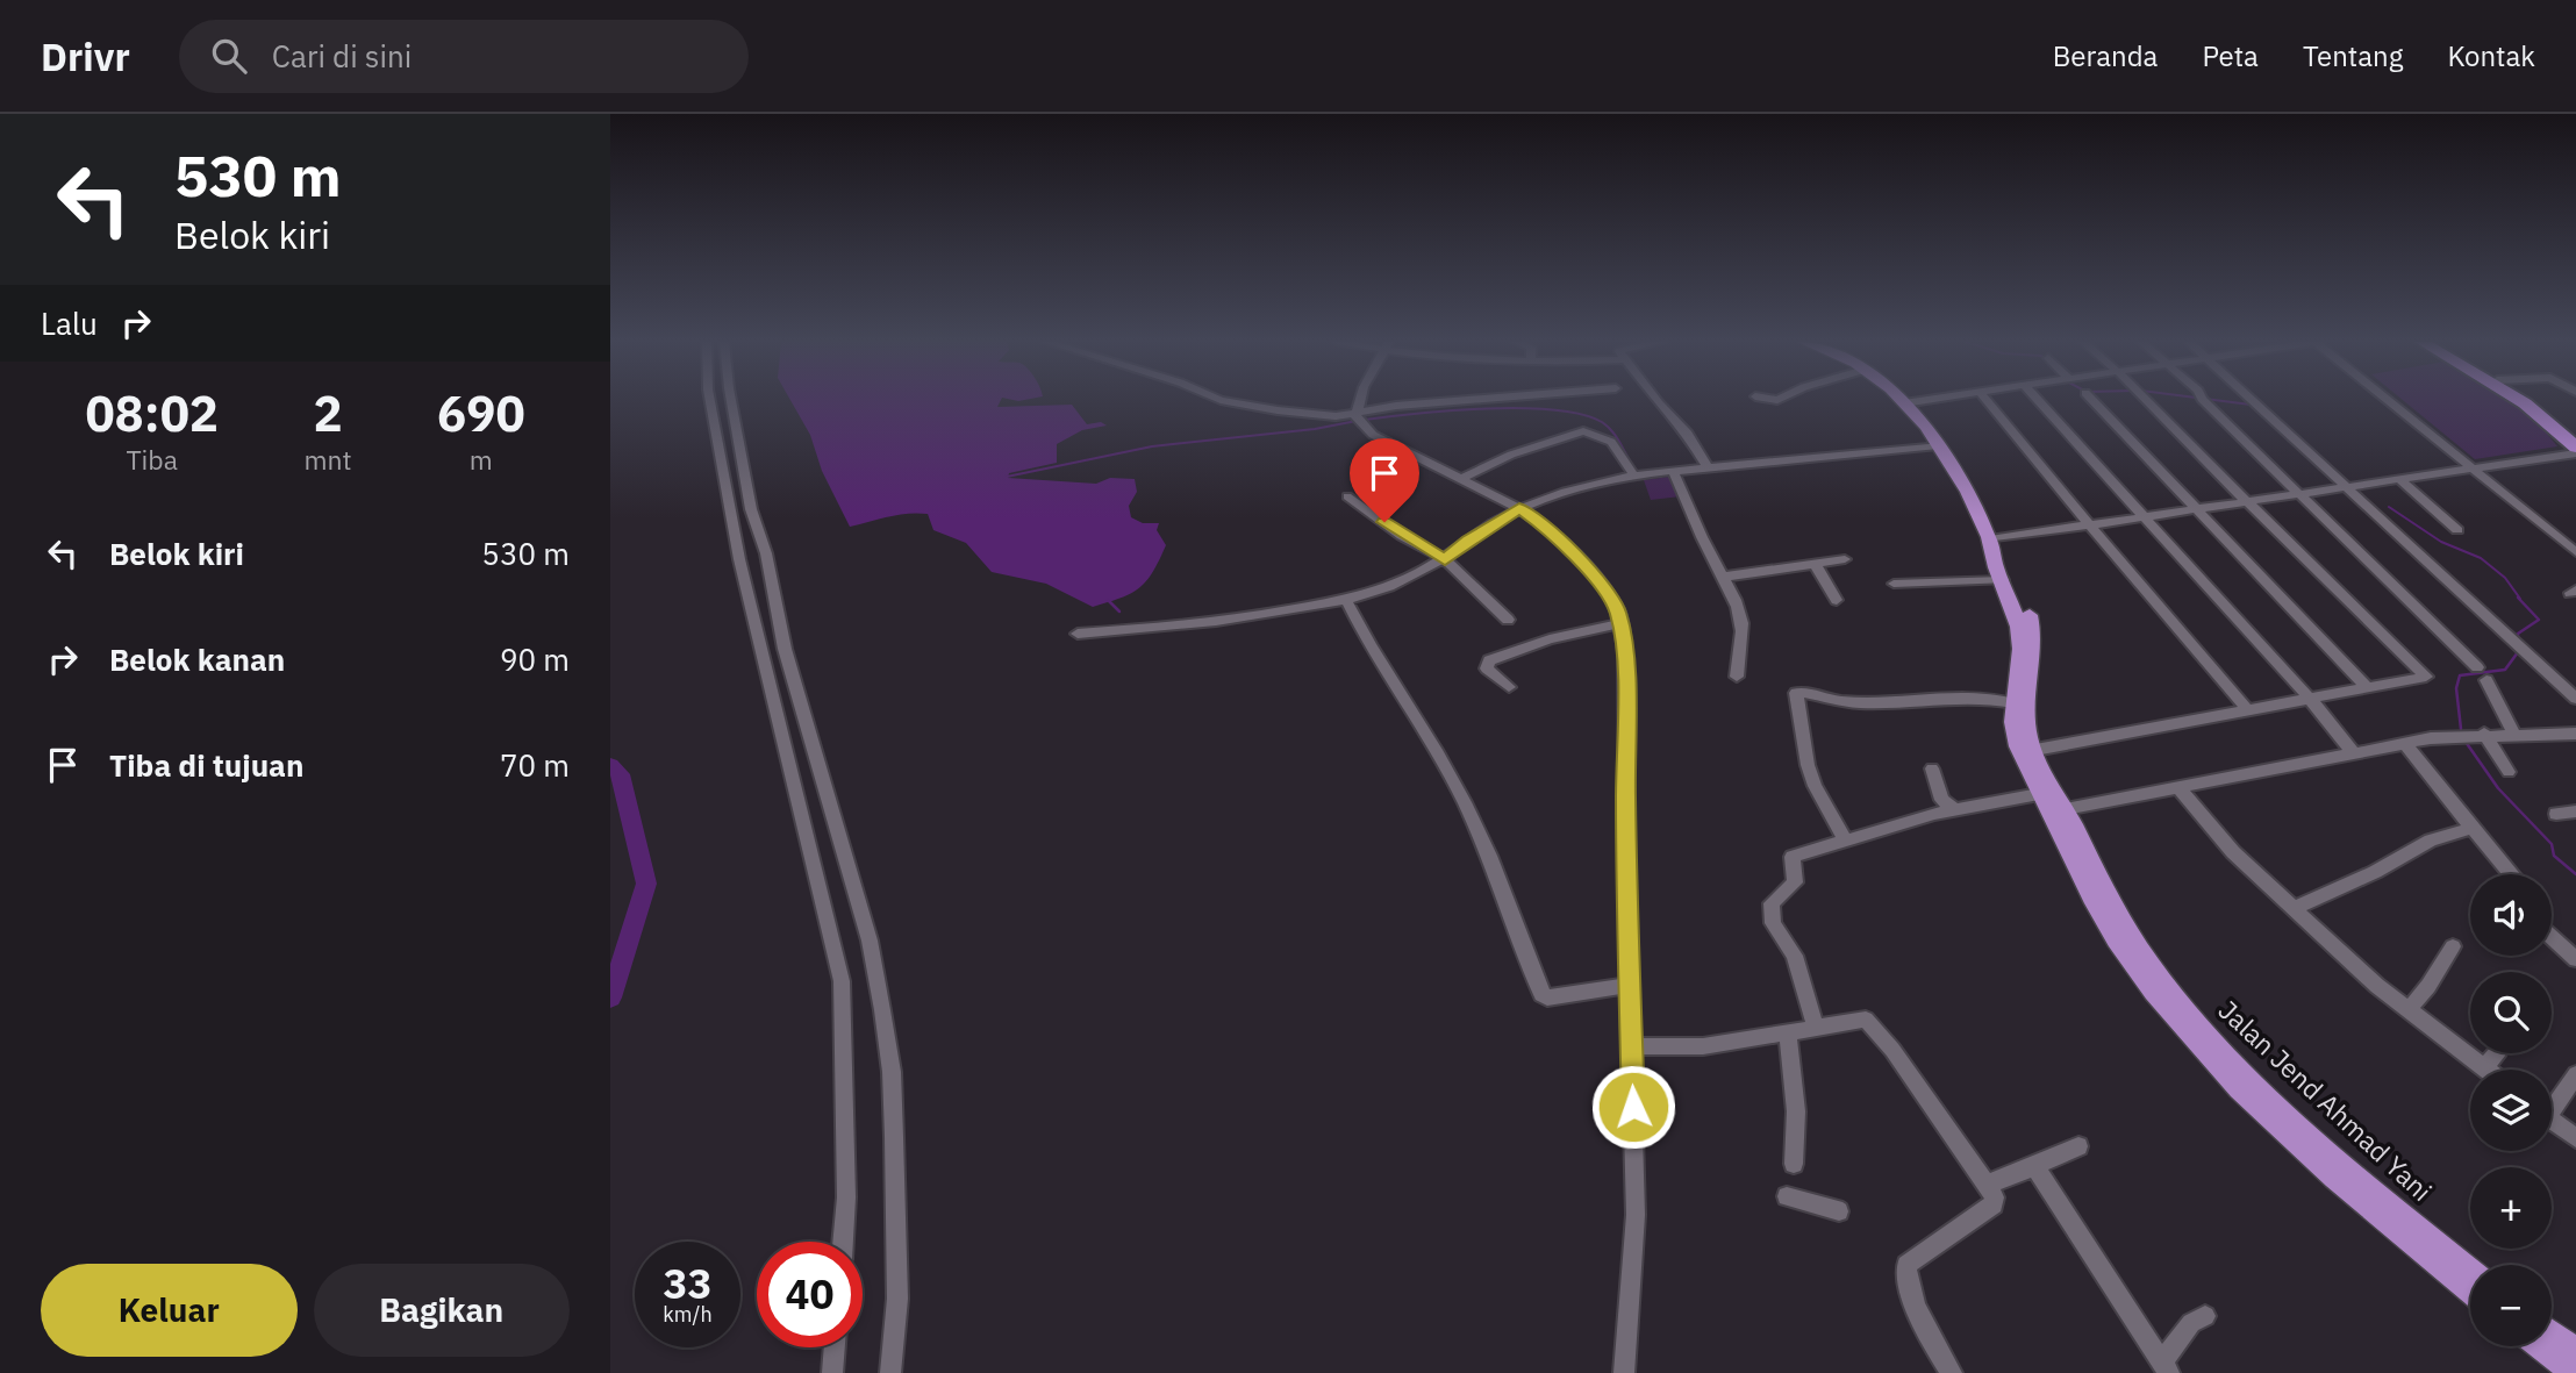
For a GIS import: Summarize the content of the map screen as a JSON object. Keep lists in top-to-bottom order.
{
  "streets": {
    "main road": ["Jalan Jend Ahmad Yani"]
  },
  "page": {
    "header": "Drivr",
    "search": "Cari di sini",
    "nav": [
      "Beranda",
      "Peta",
      "Tentang",
      "Kontak"
    ],
    "turn": ["530 m", "Belok kiri"],
    "then": "Lalu",
    "eta": [
      "08:02",
      "Tiba",
      "2",
      "mnt",
      "690",
      "m"
    ],
    "list": [
      {
        "name": "Belok kiri",
        "value": "530 m"
      },
      {
        "name": "Belok kanan",
        "value": "90 m"
      },
      {
        "name": "Tiba di tujuan",
        "value": "70 m"
      }
    ],
    "map_buttons": ["+", "−"],
    "speed": "33 km/h",
    "limit": "40",
    "buttons": ["Keluar", "Bagikan"]
  }
}
